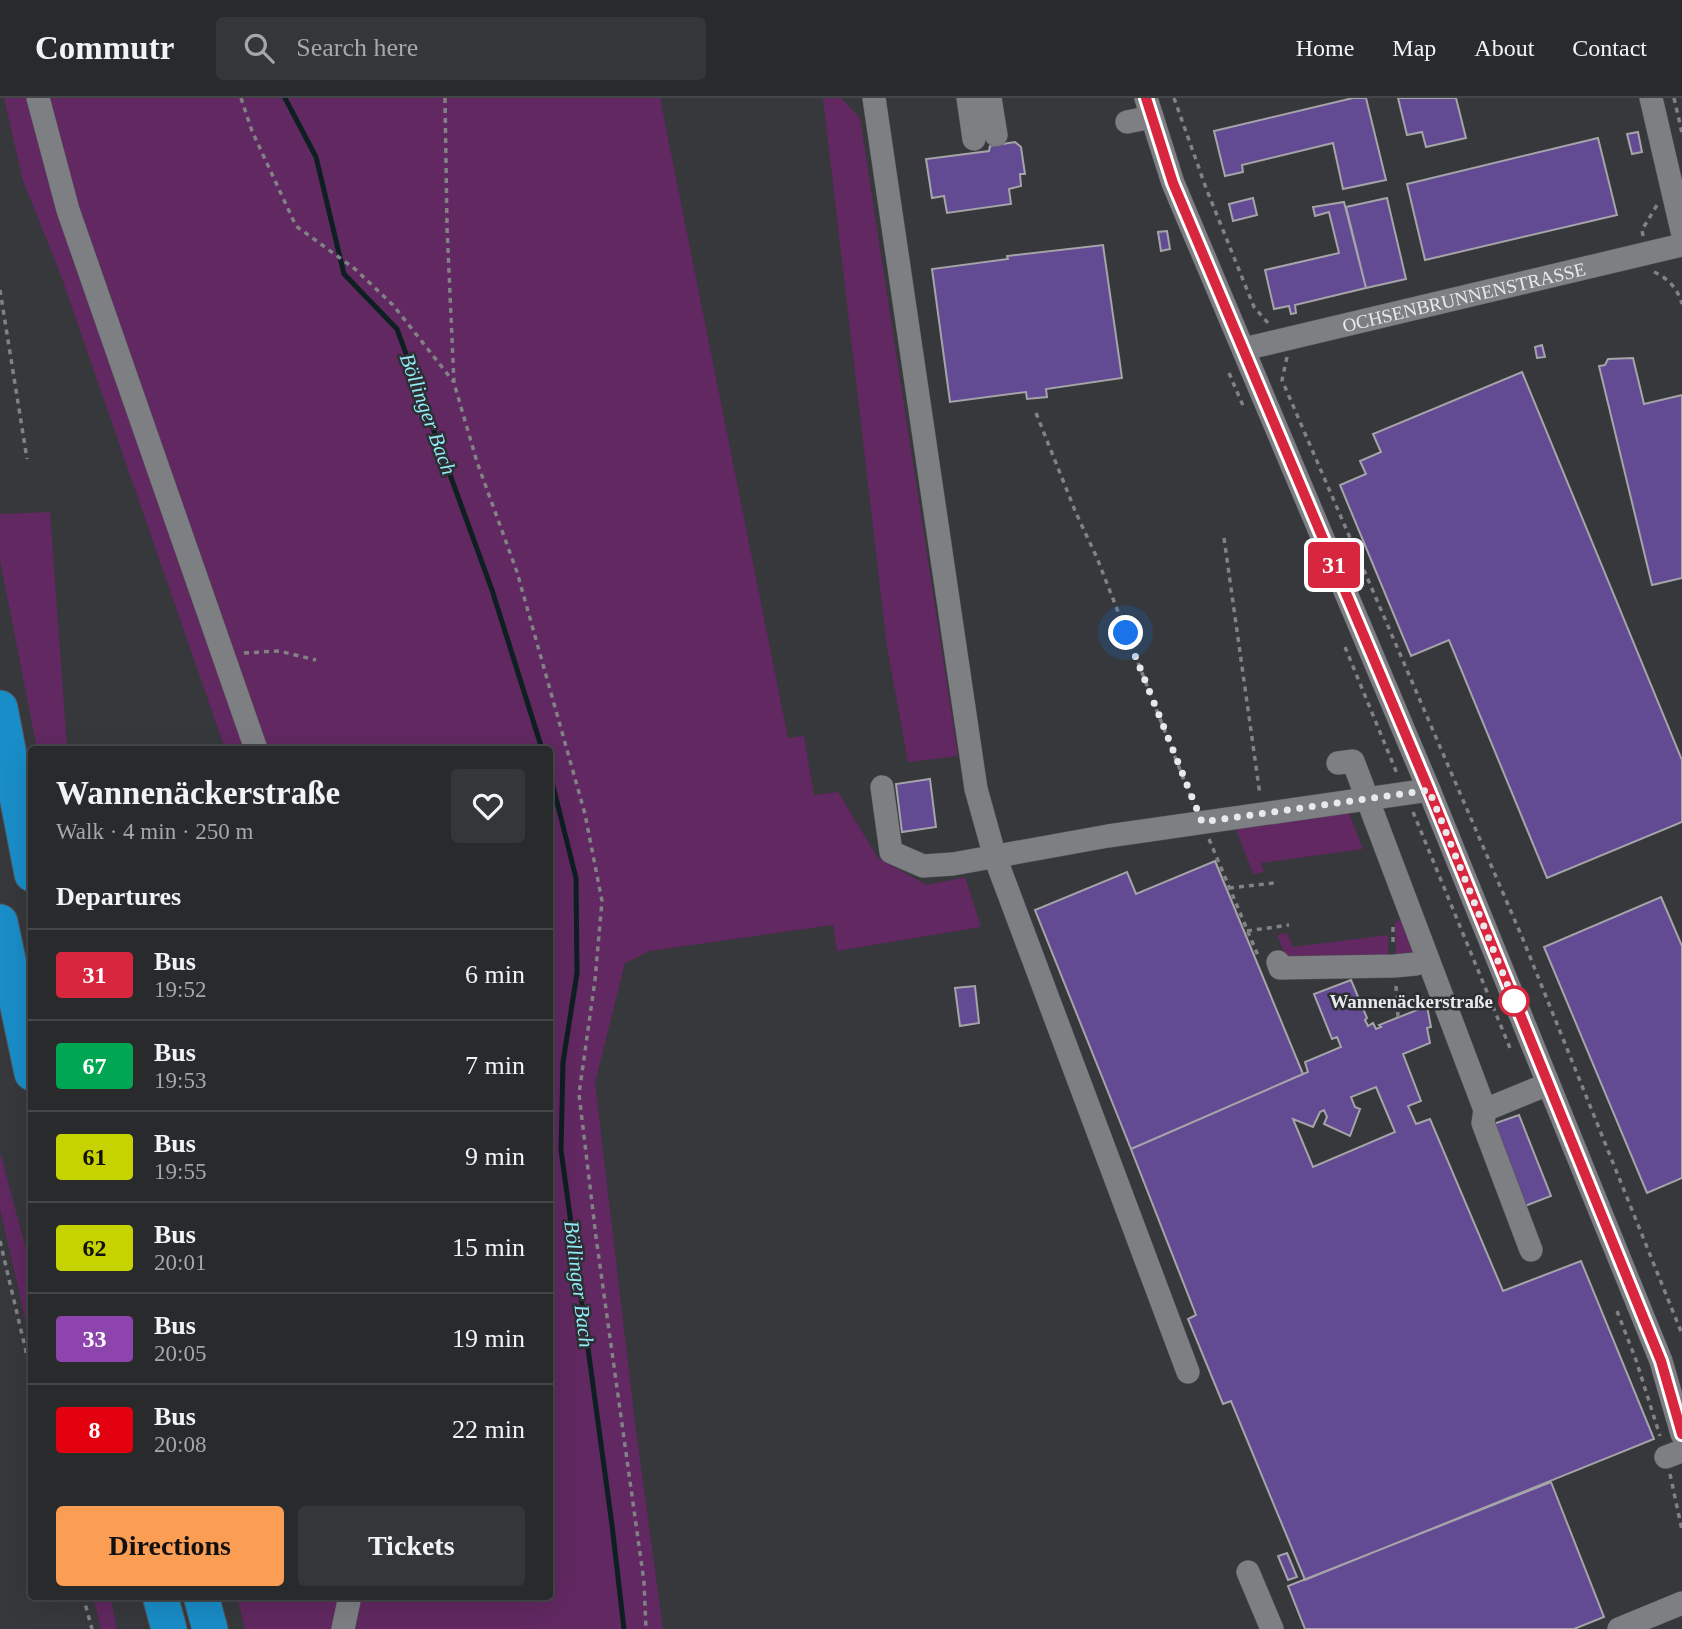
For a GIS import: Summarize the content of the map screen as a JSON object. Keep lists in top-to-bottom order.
{
  "streets": {
    "street": ["OCHSENBRUNNENSTRASSE"]
  },
  "water": ["Böllinger Bach"],
  "places": ["Wannenäckerstraße"],
  "lines": ["bus line 31"],
  "page": {
    "header": "Commutr",
    "search": "Search here",
    "nav": [
      "Home",
      "Map",
      "About",
      "Contact"
    ],
    "on_map": "31",
    "heading": [
      ["Wannenäckerstraße", "Walk · 4 min · 250 m"],
      "Departures"
    ],
    "list": [
      {
        "mark": "31",
        "name": "Bus",
        "note": "19:52",
        "value": "6 min"
      },
      {
        "mark": "67",
        "name": "Bus",
        "note": "19:53",
        "value": "7 min"
      },
      {
        "mark": "61",
        "name": "Bus",
        "note": "19:55",
        "value": "9 min"
      },
      {
        "mark": "62",
        "name": "Bus",
        "note": "20:01",
        "value": "15 min"
      },
      {
        "mark": "33",
        "name": "Bus",
        "note": "20:05",
        "value": "19 min"
      },
      {
        "mark": "8",
        "name": "Bus",
        "note": "20:08",
        "value": "22 min"
      }
    ],
    "buttons": ["Directions", "Tickets"]
  }
}
